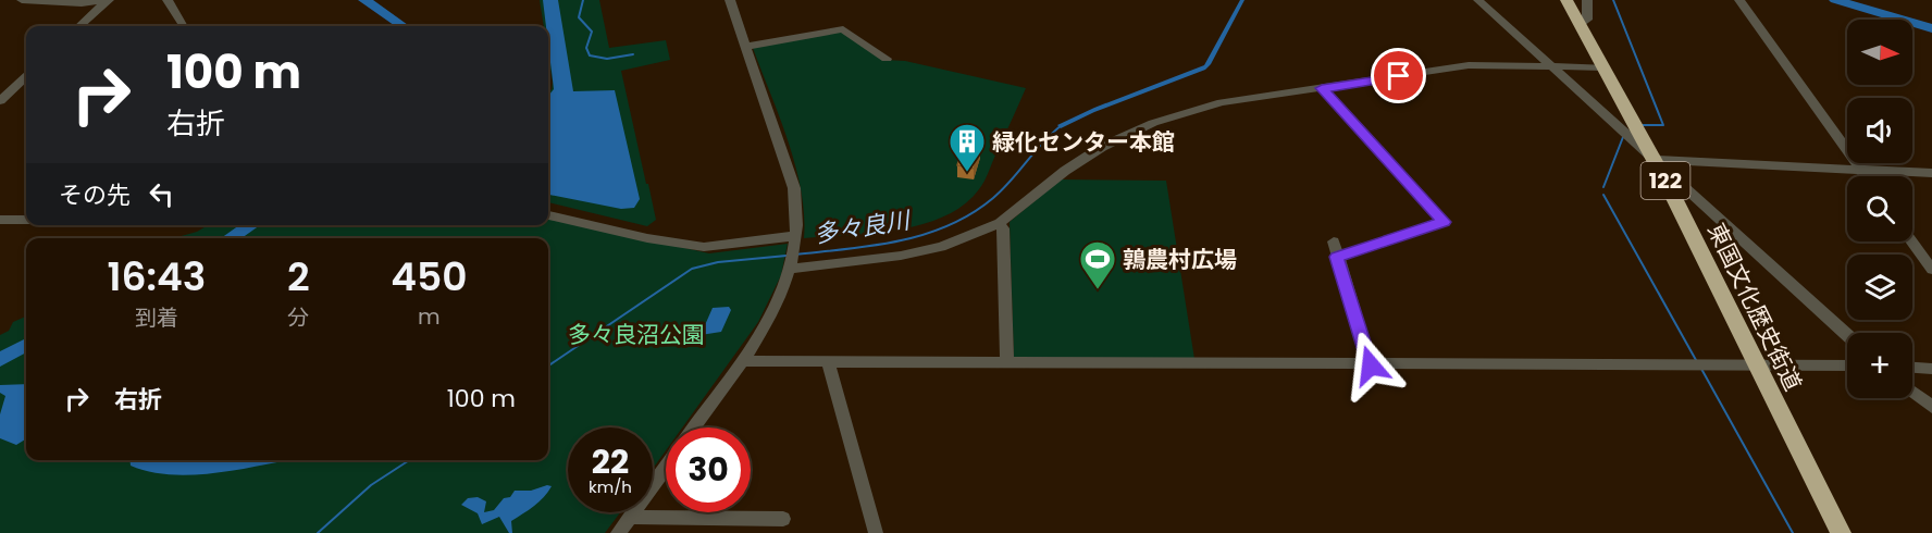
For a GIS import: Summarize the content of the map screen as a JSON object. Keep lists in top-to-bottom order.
{
  "streets": {
    "highway": ["122", "東国文化歴史街道"]
  },
  "water": ["多々良川"],
  "parks": ["多々良沼公園"],
  "places": {
    "building": ["緑化センター本館"],
    "sports": ["鶉農村広場"]
  },
  "north": "right",
  "page": {
    "map_buttons": "+",
    "turn": ["100 m", "右折"],
    "then": "その先",
    "eta": [
      "16:43",
      "到着",
      "2",
      "分",
      "450",
      "m"
    ],
    "list": [
      {
        "name": "右折",
        "value": "100 m"
      }
    ],
    "speed": "22 km/h",
    "limit": "30"
  }
}
